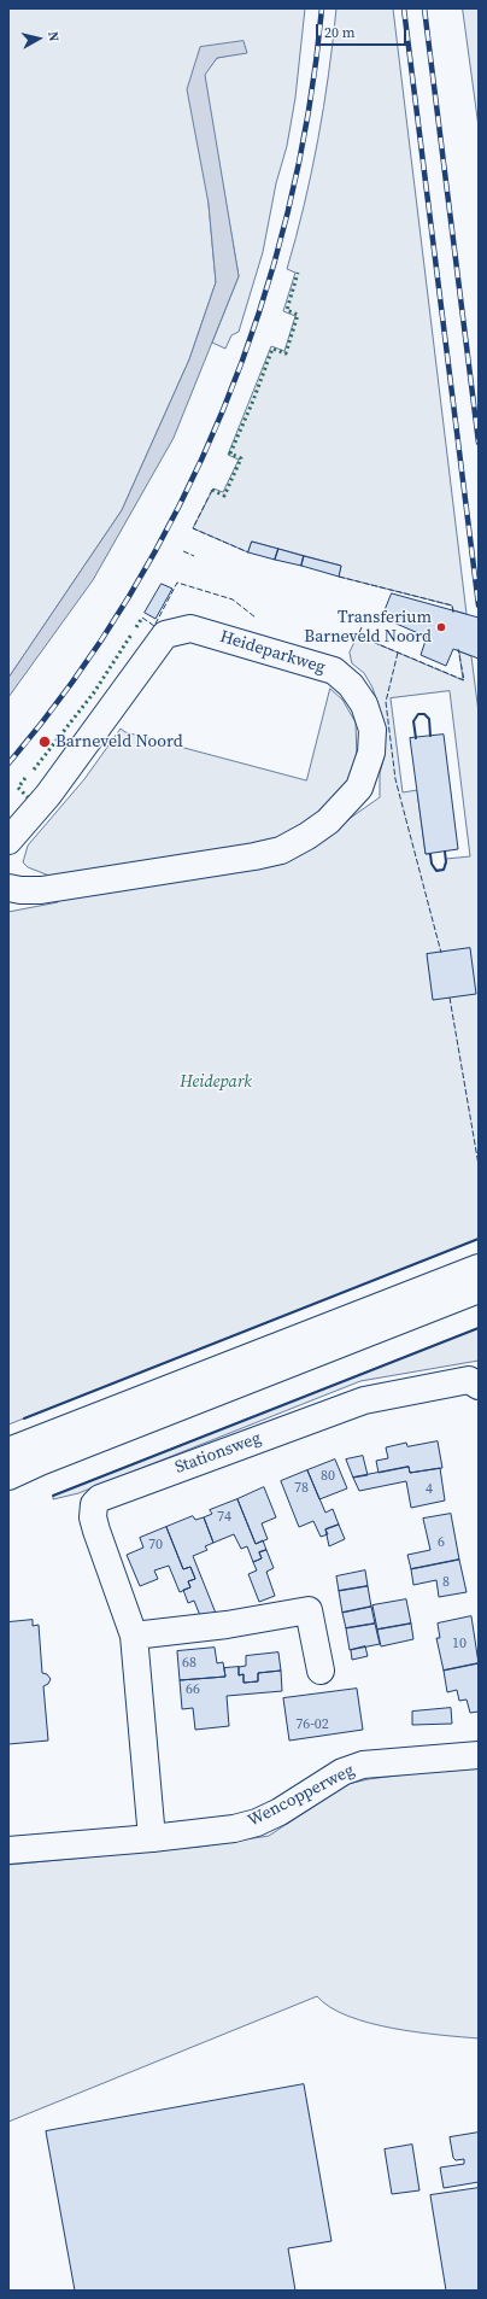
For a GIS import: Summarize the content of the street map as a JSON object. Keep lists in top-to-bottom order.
{
  "streets": {
    "street": ["Heideparkweg", "Stationsweg", "Wencopperweg"]
  },
  "crossings": [
    ["Stationsweg", "Wencopperweg"]
  ],
  "parks": ["Heidepark"],
  "places": ["Transferium Barneveld Noord", "Barneveld Noord"],
  "house_numbers": [
    "80",
    "78",
    "4",
    "74",
    "6",
    "70",
    "8",
    "10",
    "68",
    "66",
    "76-02"
  ],
  "scale_bar": "20 m",
  "north": "right"
}
